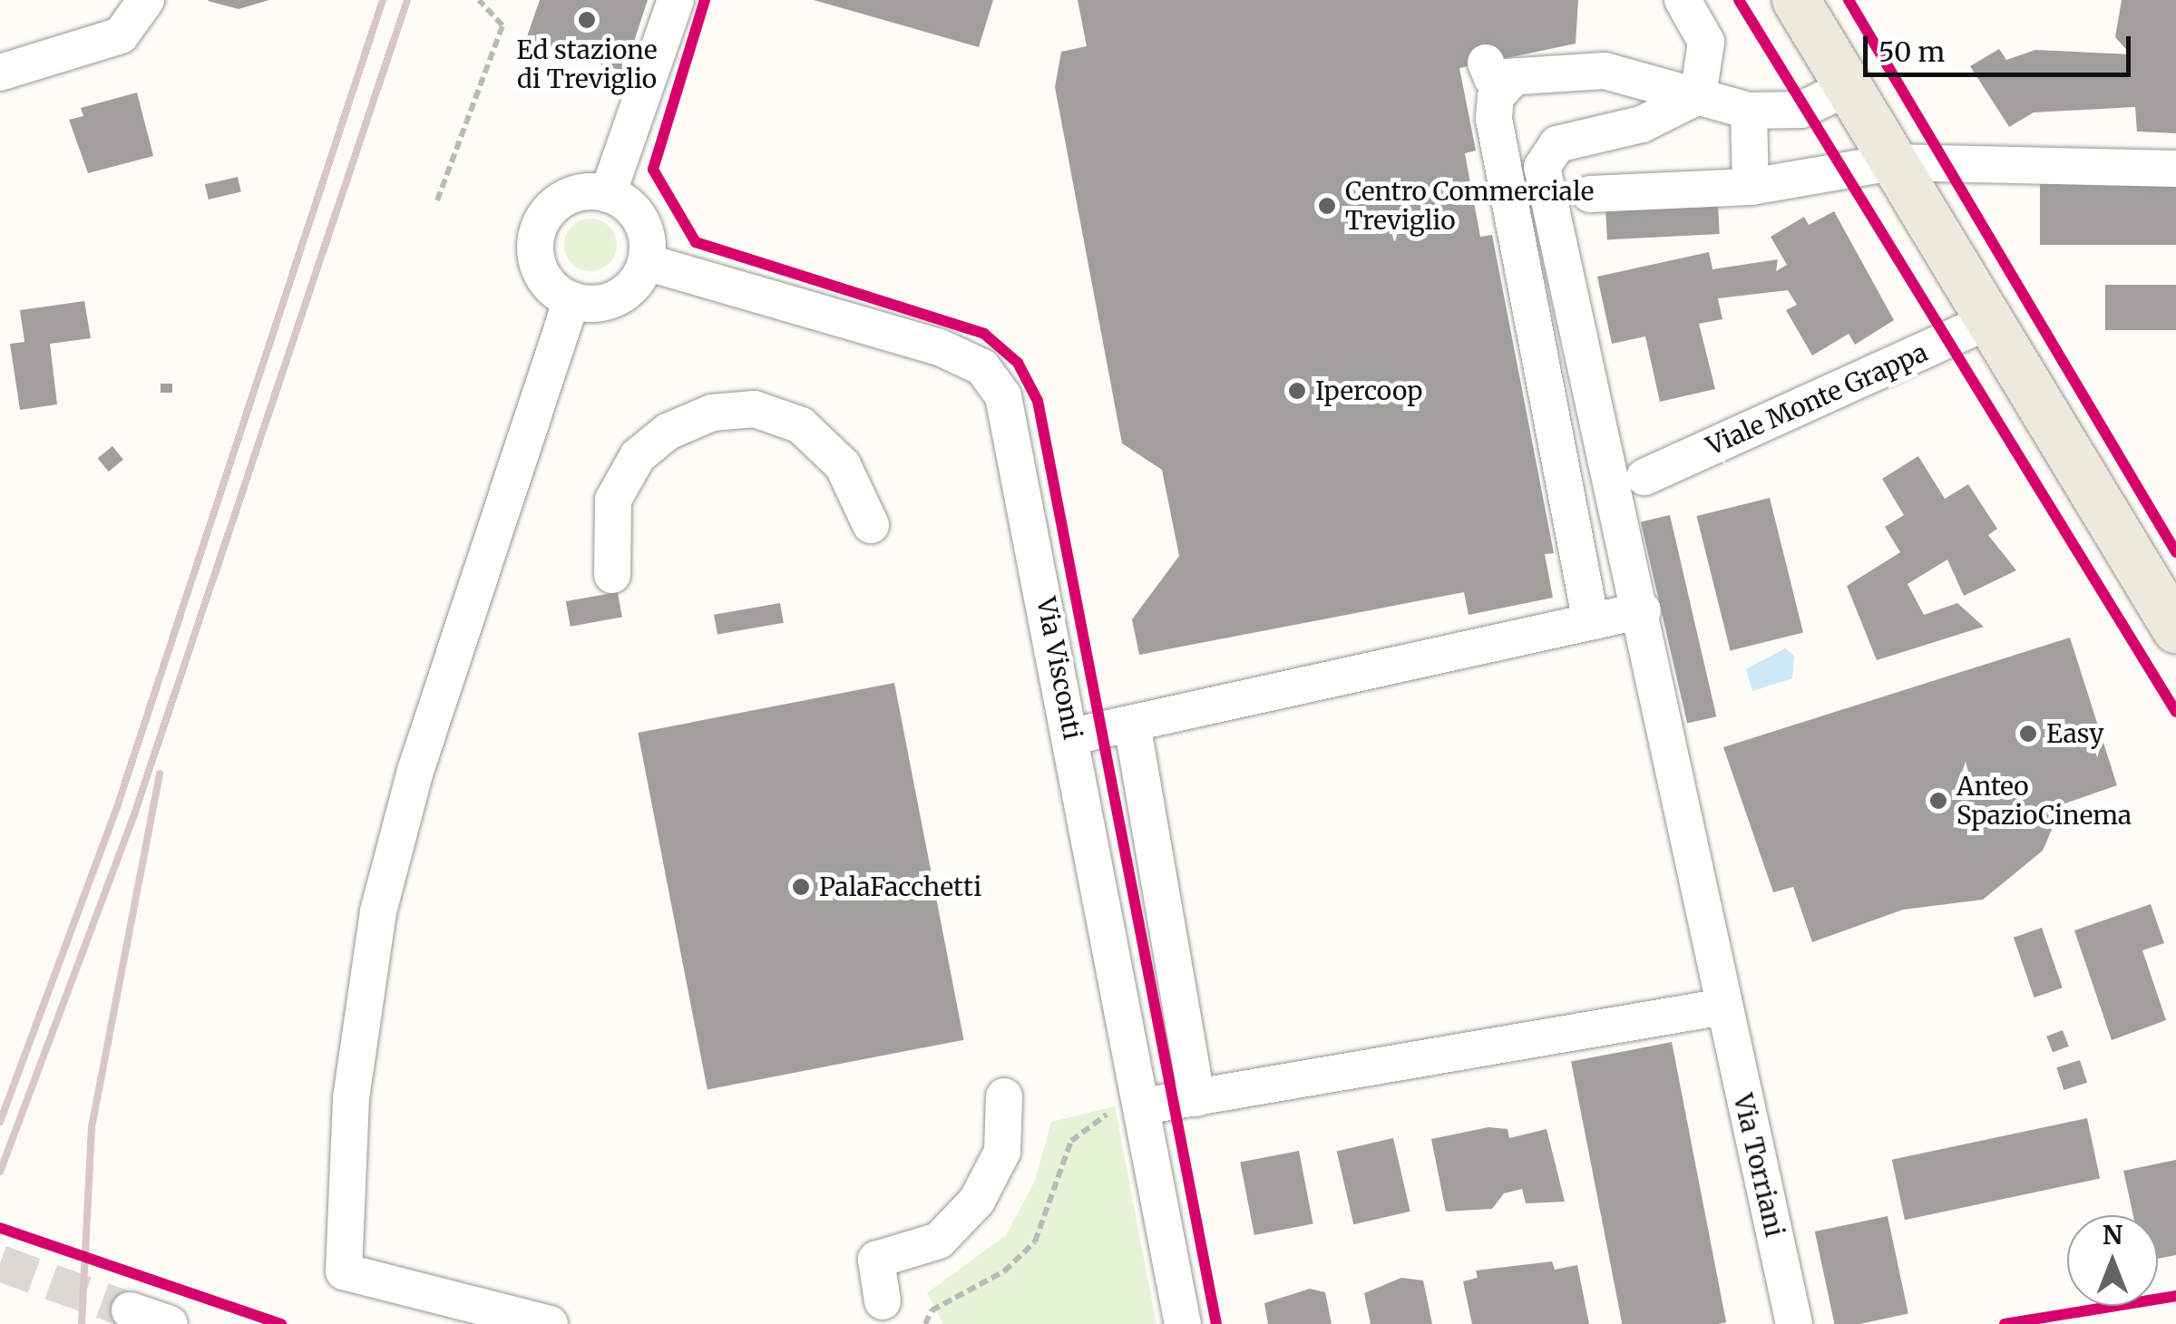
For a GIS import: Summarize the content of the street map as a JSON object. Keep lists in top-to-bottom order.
{
  "streets": {
    "street": ["Viale Monte Grappa", "Via Visconti", "Via Torriani"]
  },
  "places": [
    "Ed stazione di Treviglio",
    "Centro Commerciale Treviglio",
    "Ipercoop",
    "Easy",
    "Anteo SpazioCinema",
    "PalaFacchetti"
  ],
  "scale_bar": "50 m",
  "north": "top"
}
